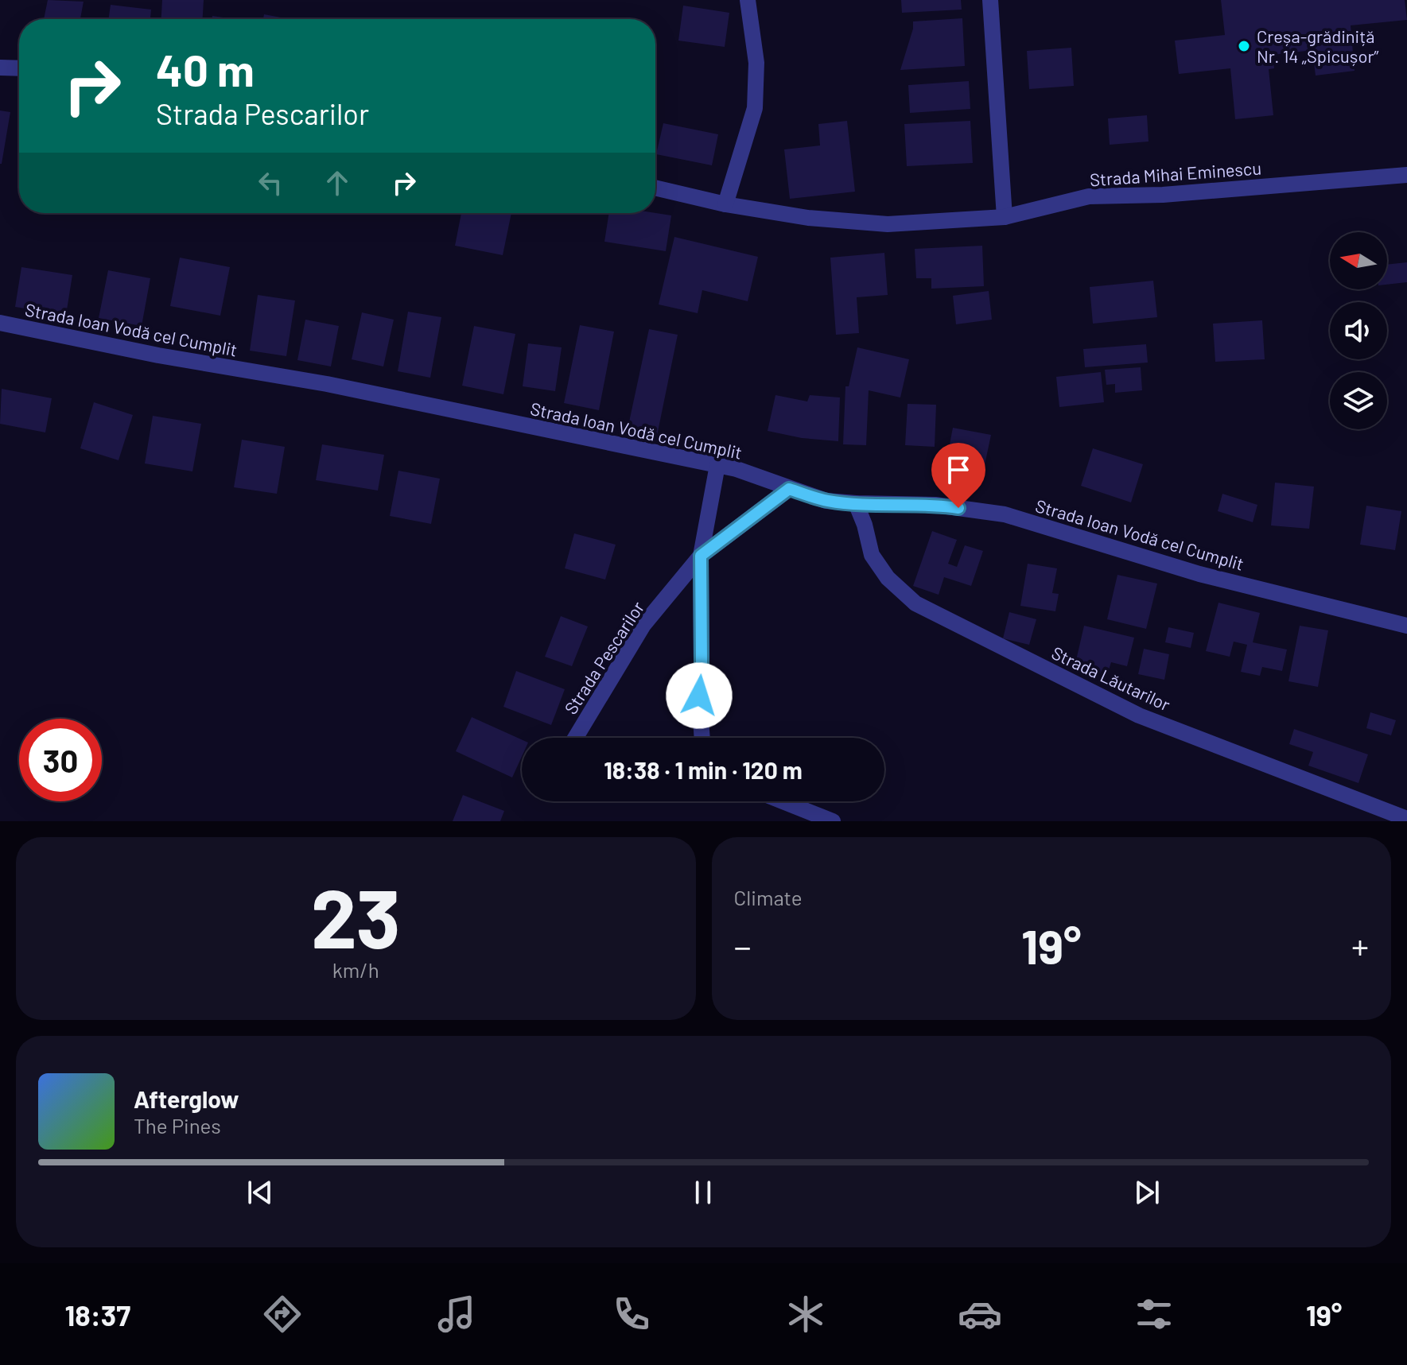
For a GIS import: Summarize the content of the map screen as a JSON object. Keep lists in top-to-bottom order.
{
  "streets": {
    "street": [
      "Strada Mihai Eminescu",
      "Strada Ioan Vodă cel Cumplit",
      "Strada Pescarilor",
      "Strada Lăutarilor"
    ]
  },
  "crossings": [
    ["Strada Ioan Vodă cel Cumplit", "Strada Pescarilor"],
    ["Strada Ioan Vodă cel Cumplit", "Strada Lăutarilor"]
  ],
  "places": ["Creșa-grădiniță Nr. 14 „Spicușor”"],
  "north": "left",
  "page": {
    "turn": ["40 m", "Strada Pescarilor"],
    "limit": "30",
    "trip": "18:38 · 1 min · 120 m",
    "tile": [
      ["23", "km/h"],
      "Climate"
    ],
    "heat": ["−", "19°", "+"],
    "song": ["Afterglow", "The Pines"],
    "tabs": ["18:37", "19°"]
  }
}
